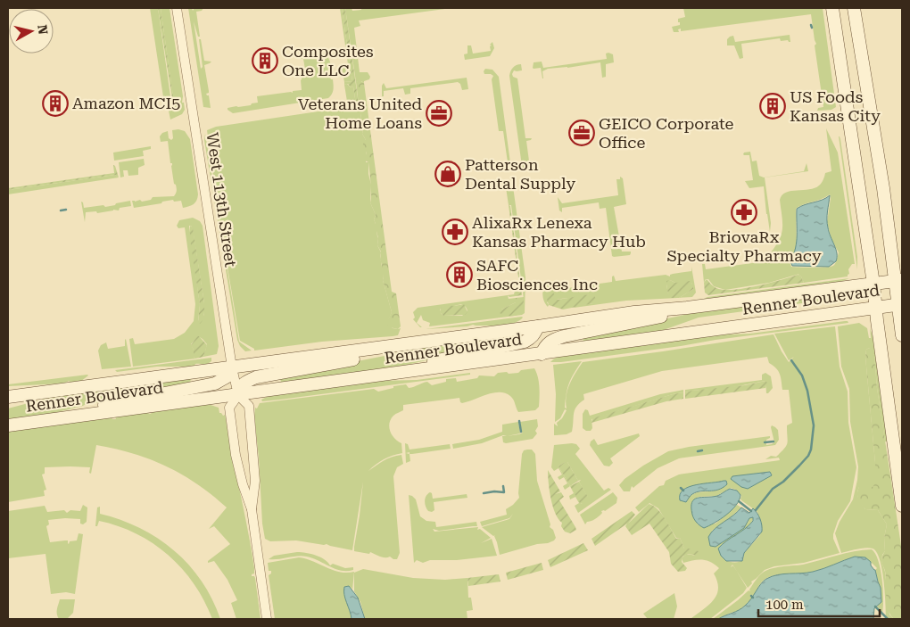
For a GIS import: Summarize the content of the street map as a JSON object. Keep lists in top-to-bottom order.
{
  "streets": {
    "main road": ["Renner Boulevard"],
    "street": ["West 113th Street"]
  },
  "crossings": [
    ["West 113th Street", "Renner Boulevard"]
  ],
  "places": {
    "building": [
      "Composites One LLC",
      "Amazon MCI5",
      "US Foods Kansas City",
      "SAFC Biosciences Inc"
    ],
    "office": ["Veterans United Home Loans", "GEICO Corporate Office"],
    "shop": ["Patterson Dental Supply"],
    "pharmacy": ["BriovaRx Specialty Pharmacy", "AlixaRx Lenexa Kansas Pharmacy Hub"]
  },
  "scale_bar": "100 m",
  "north": "right"
}
